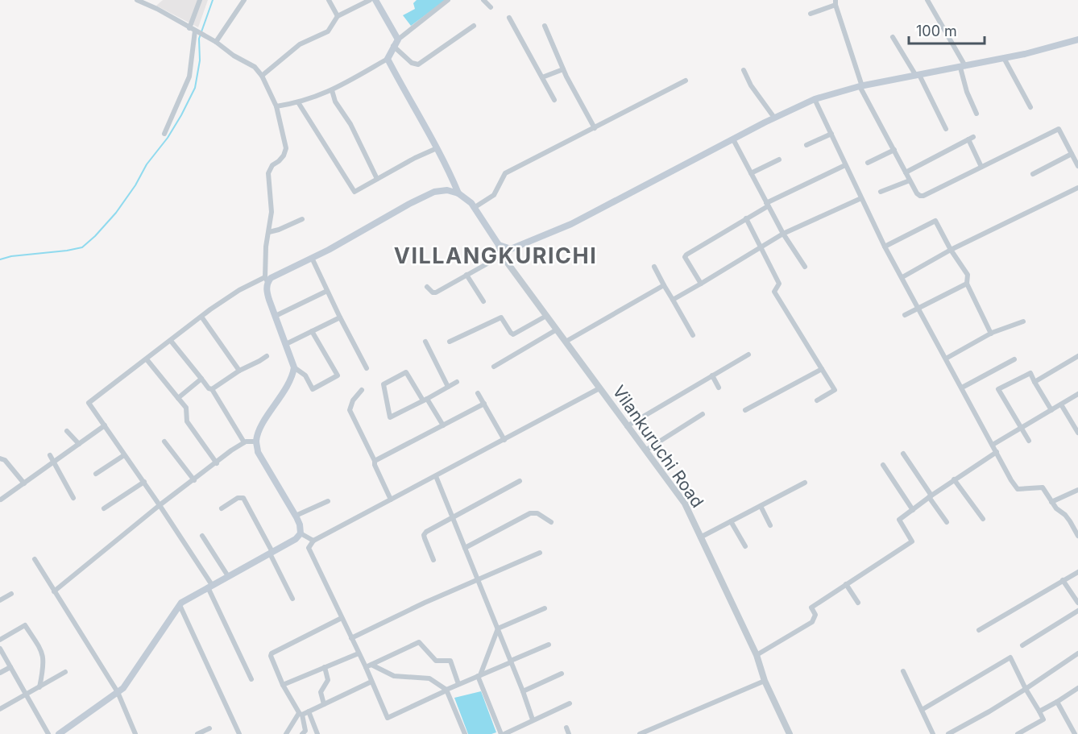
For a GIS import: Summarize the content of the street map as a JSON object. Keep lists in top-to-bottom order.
{
  "streets": {
    "street": ["Vilankuruchi Road"]
  },
  "districts": ["VILLANGKURICHI"],
  "scale_bar": "100 m"
}
